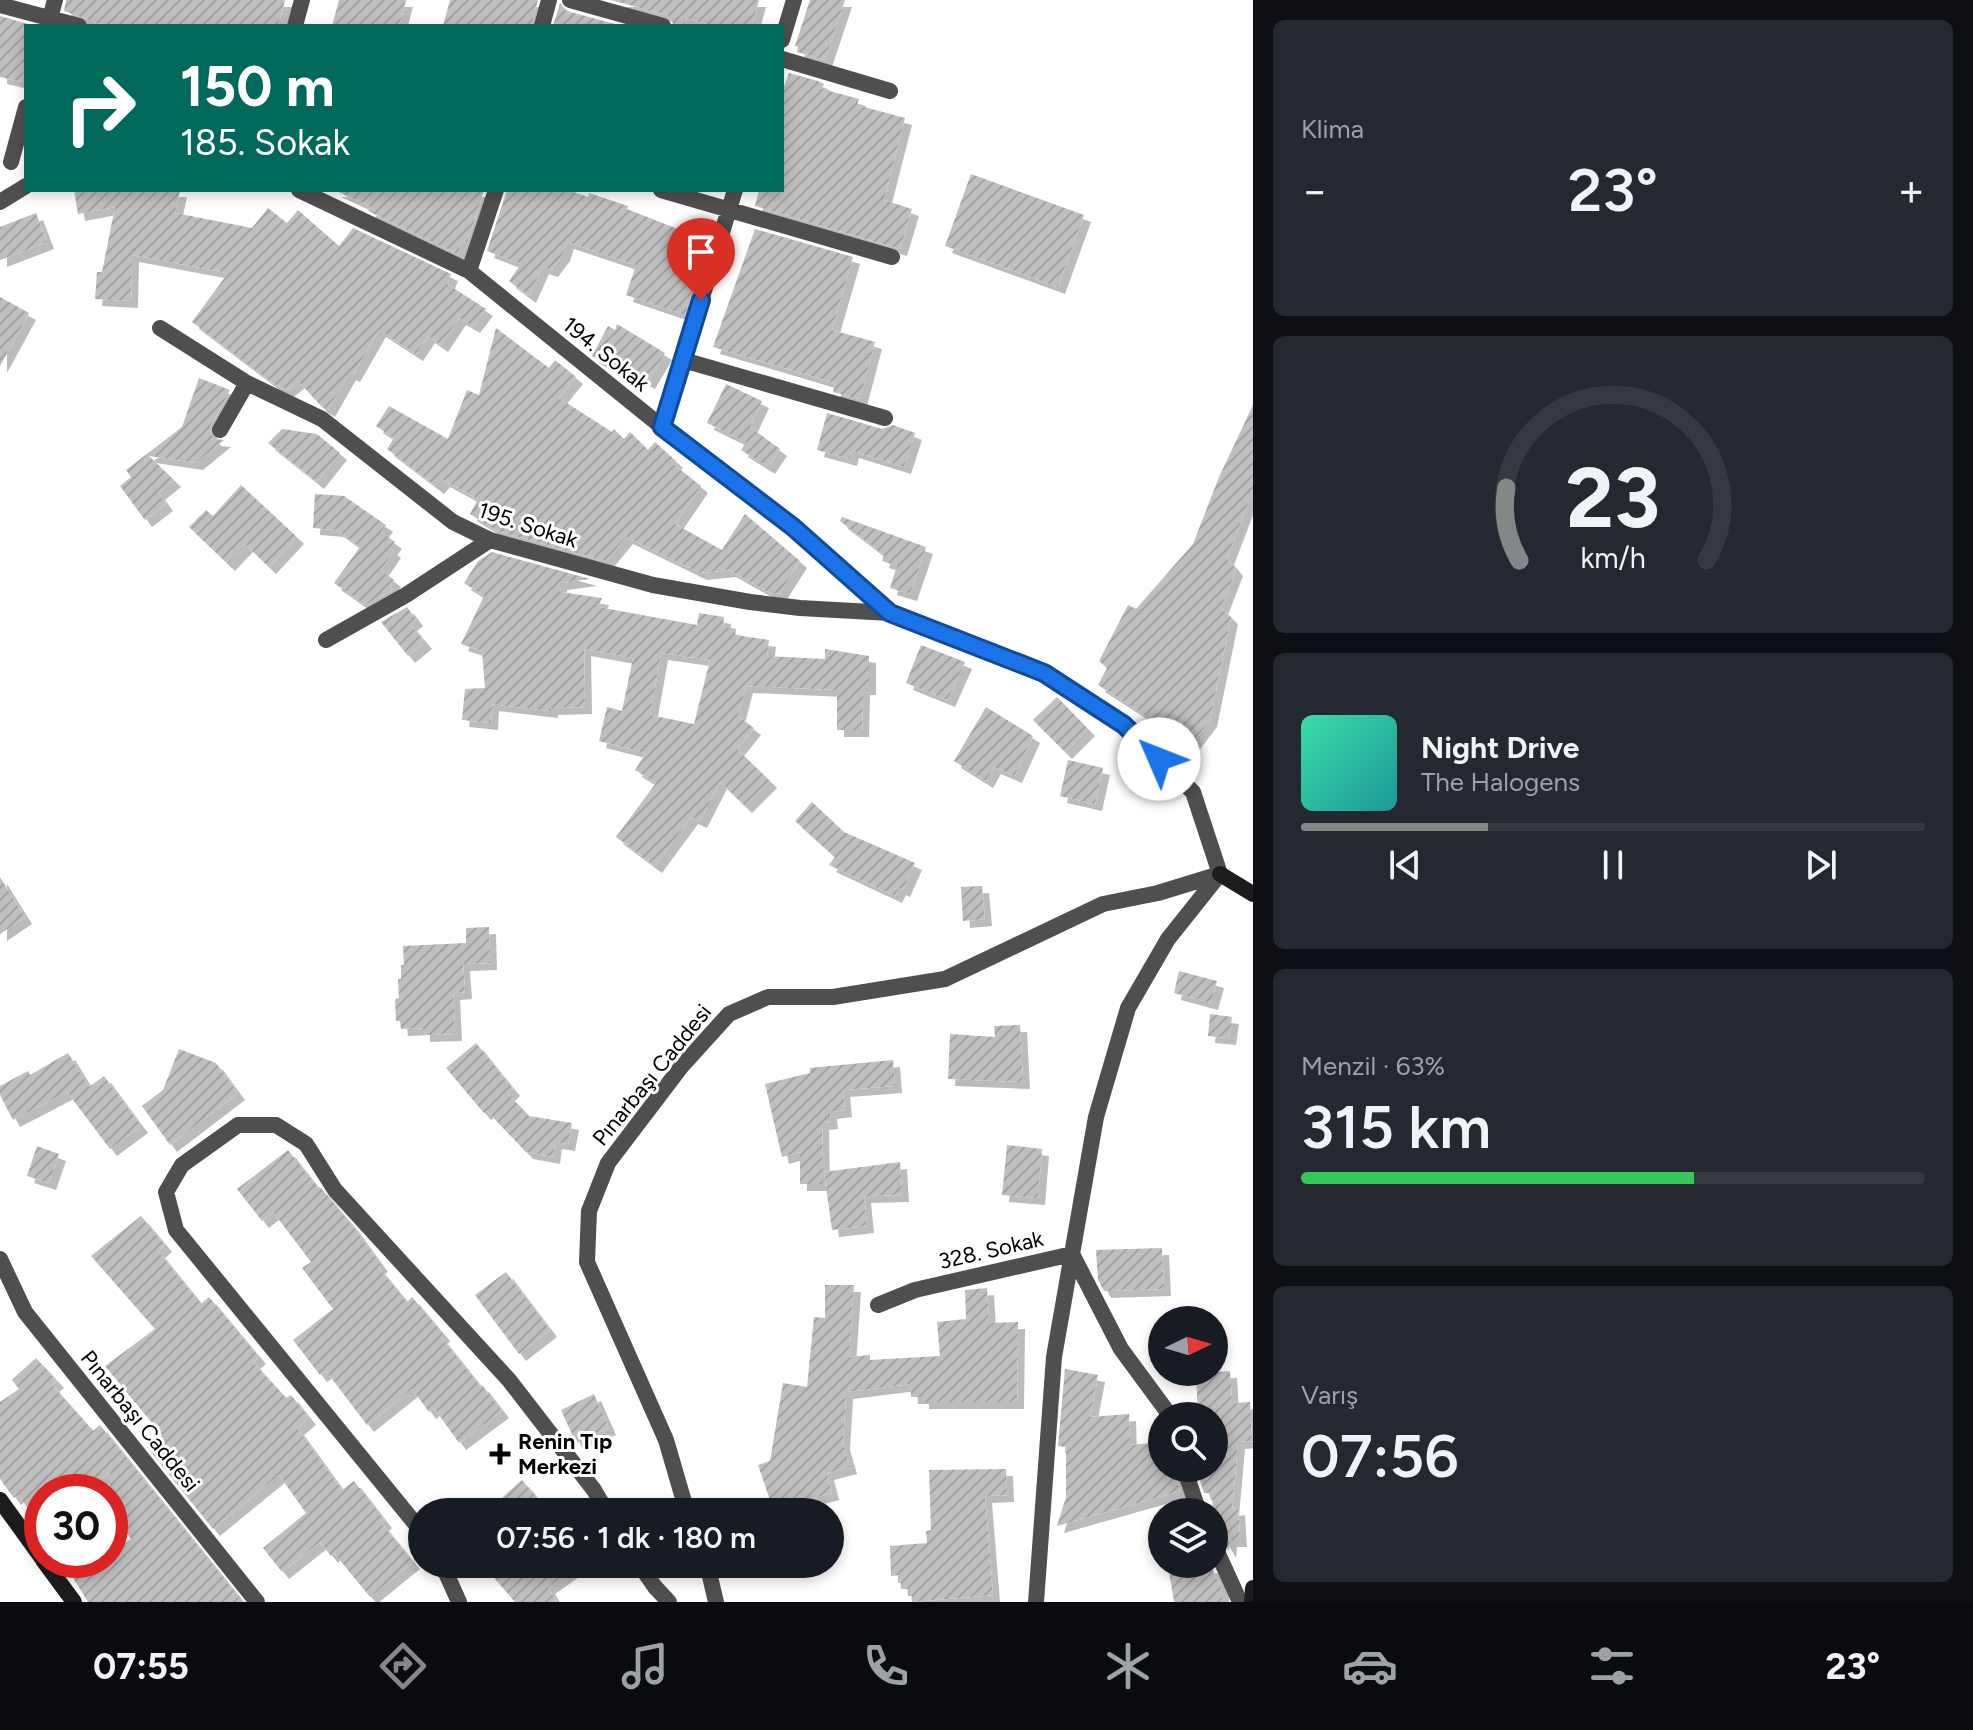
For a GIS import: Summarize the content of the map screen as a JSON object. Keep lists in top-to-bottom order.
{
  "streets": {
    "street": [
      "194. Sokak",
      "195. Sokak",
      "Pınarbaşı Caddesi",
      "328. Sokak"
    ]
  },
  "crossings": [
    ["194. Sokak", "195. Sokak"],
    ["194. Sokak", "Pınarbaşı Caddesi"]
  ],
  "places": {
    "health": ["Renin Tıp Merkezi"]
  },
  "north": "right",
  "page": {
    "tile": [
      "Klima",
      ["Menzil · 63%", "315 km"],
      ["Varış", "07:56"]
    ],
    "turn": ["150 m", "185. Sokak"],
    "heat": ["−", "23°", "+"],
    "song": ["Night Drive", "The Halogens"],
    "limit": "30",
    "trip": "07:56 · 1 dk · 180 m",
    "tabs": ["07:55", "23°"],
    "gauge": ["23", "km/h"]
  }
}
